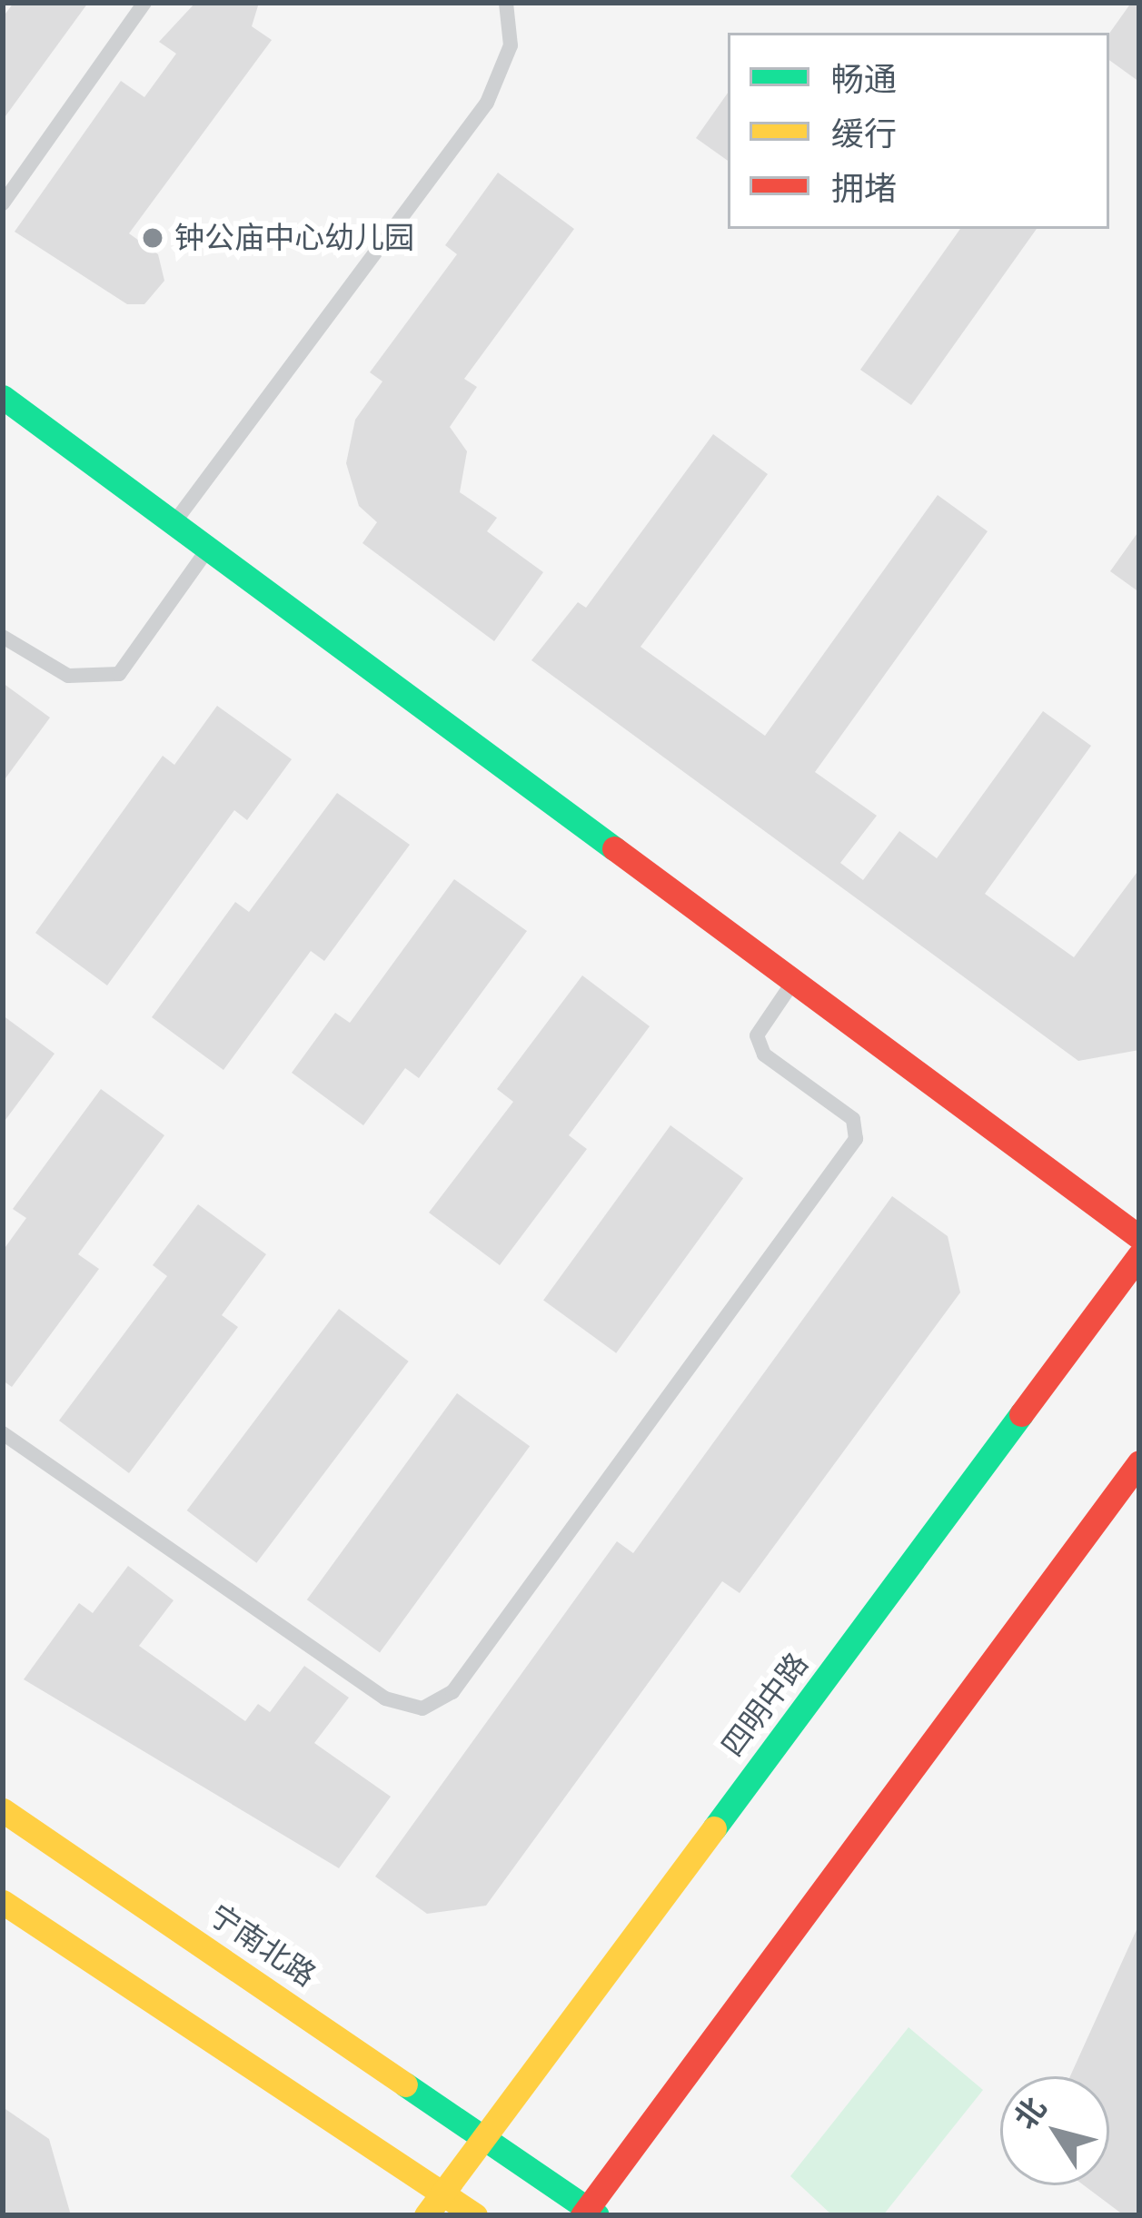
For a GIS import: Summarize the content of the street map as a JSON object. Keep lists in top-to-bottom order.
{
  "streets": {
    "main road": ["四明中路", "宁南北路"]
  },
  "crossings": [
    ["四明中路", "宁南北路"]
  ],
  "places": ["钟公庙中心幼儿园"],
  "legend": ["畅通", "缓行", "拥堵"],
  "north": "top left"
}
